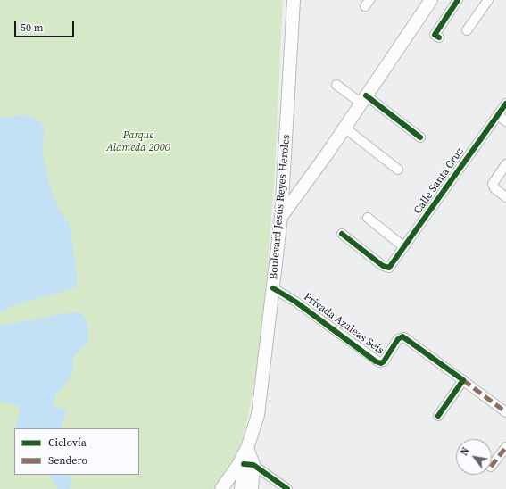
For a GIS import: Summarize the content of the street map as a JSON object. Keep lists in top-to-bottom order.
{
  "streets": {
    "main road": ["Boulevard Jesús Reyes Heroles"],
    "street": ["Calle Santa Cruz", "Privada Azaleas Seis"]
  },
  "crossings": [
    ["Boulevard Jesús Reyes Heroles", "Privada Azaleas Seis"]
  ],
  "parks": ["Parque Alameda 2000"],
  "legend": ["Ciclovía", "Sendero"],
  "scale_bar": "50 m",
  "north": "top left"
}
